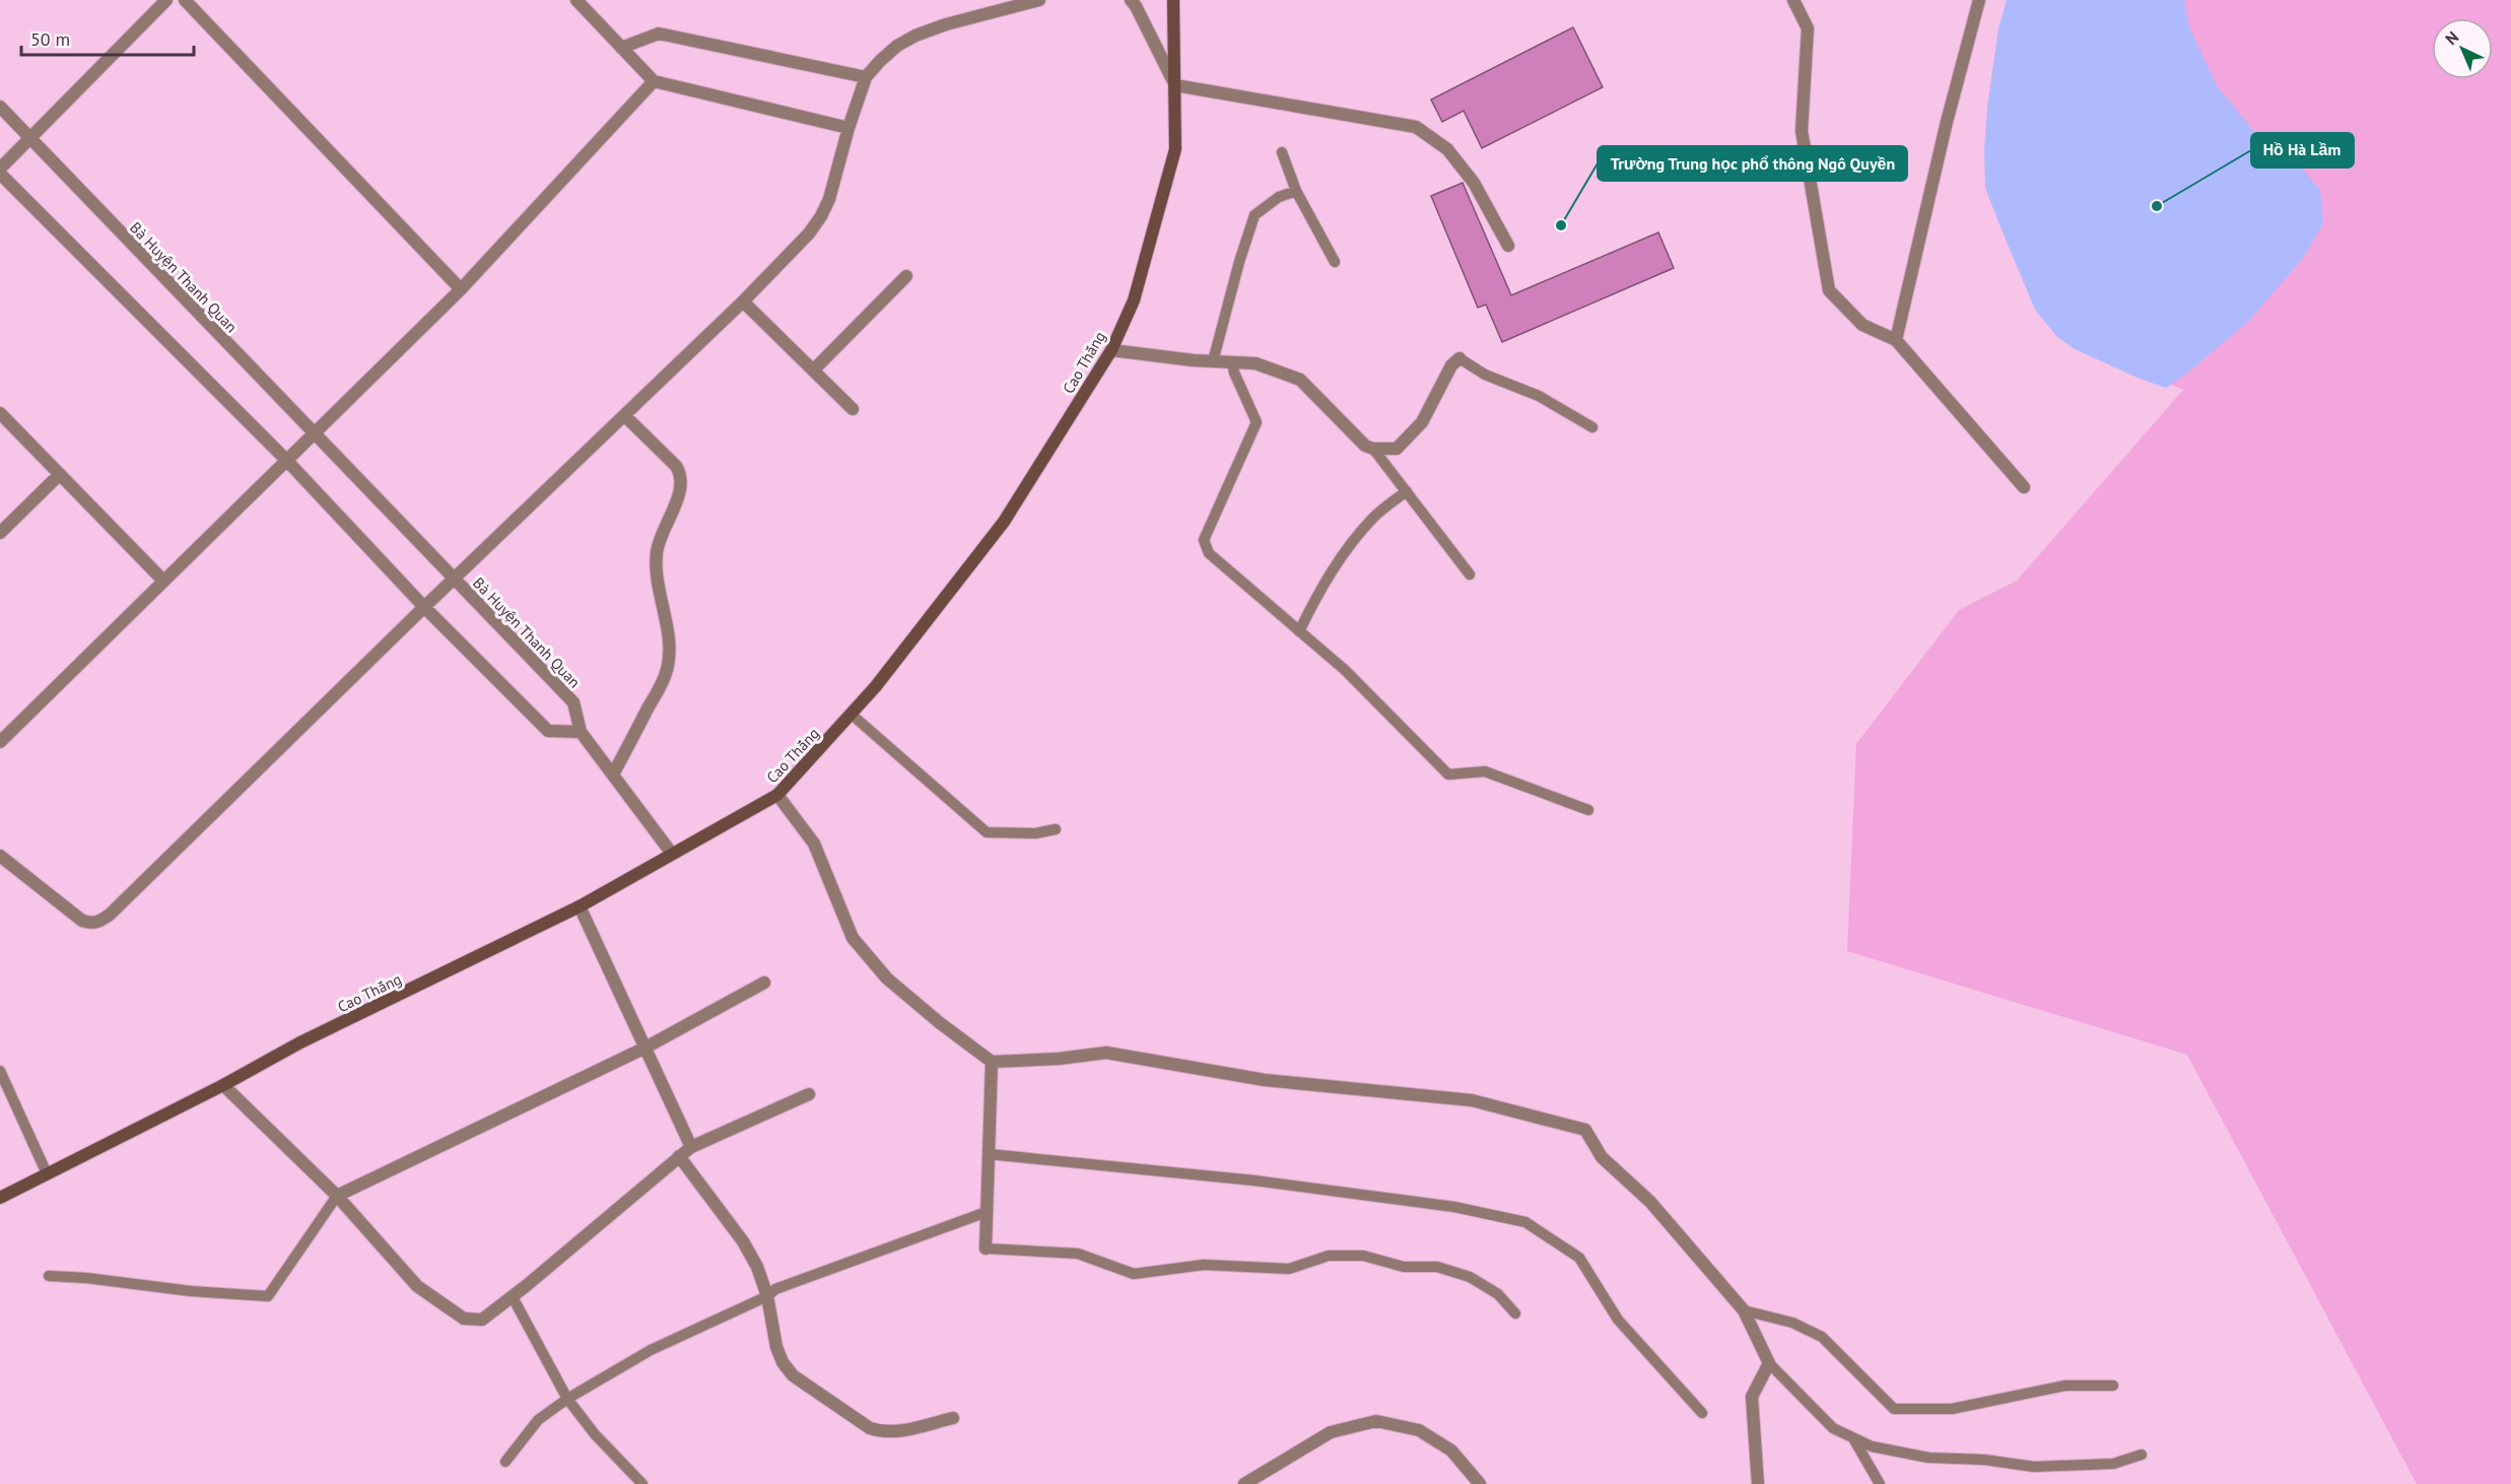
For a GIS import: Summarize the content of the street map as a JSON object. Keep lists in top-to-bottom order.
{
  "streets": {
    "main road": ["Cao Thắng"],
    "street": ["Bà Huyện Thanh Quan"]
  },
  "places": ["Hồ Hà Lầm", "Trường Trung học phổ thông Ngô Quyền"],
  "scale_bar": "50 m",
  "north": "top left"
}
